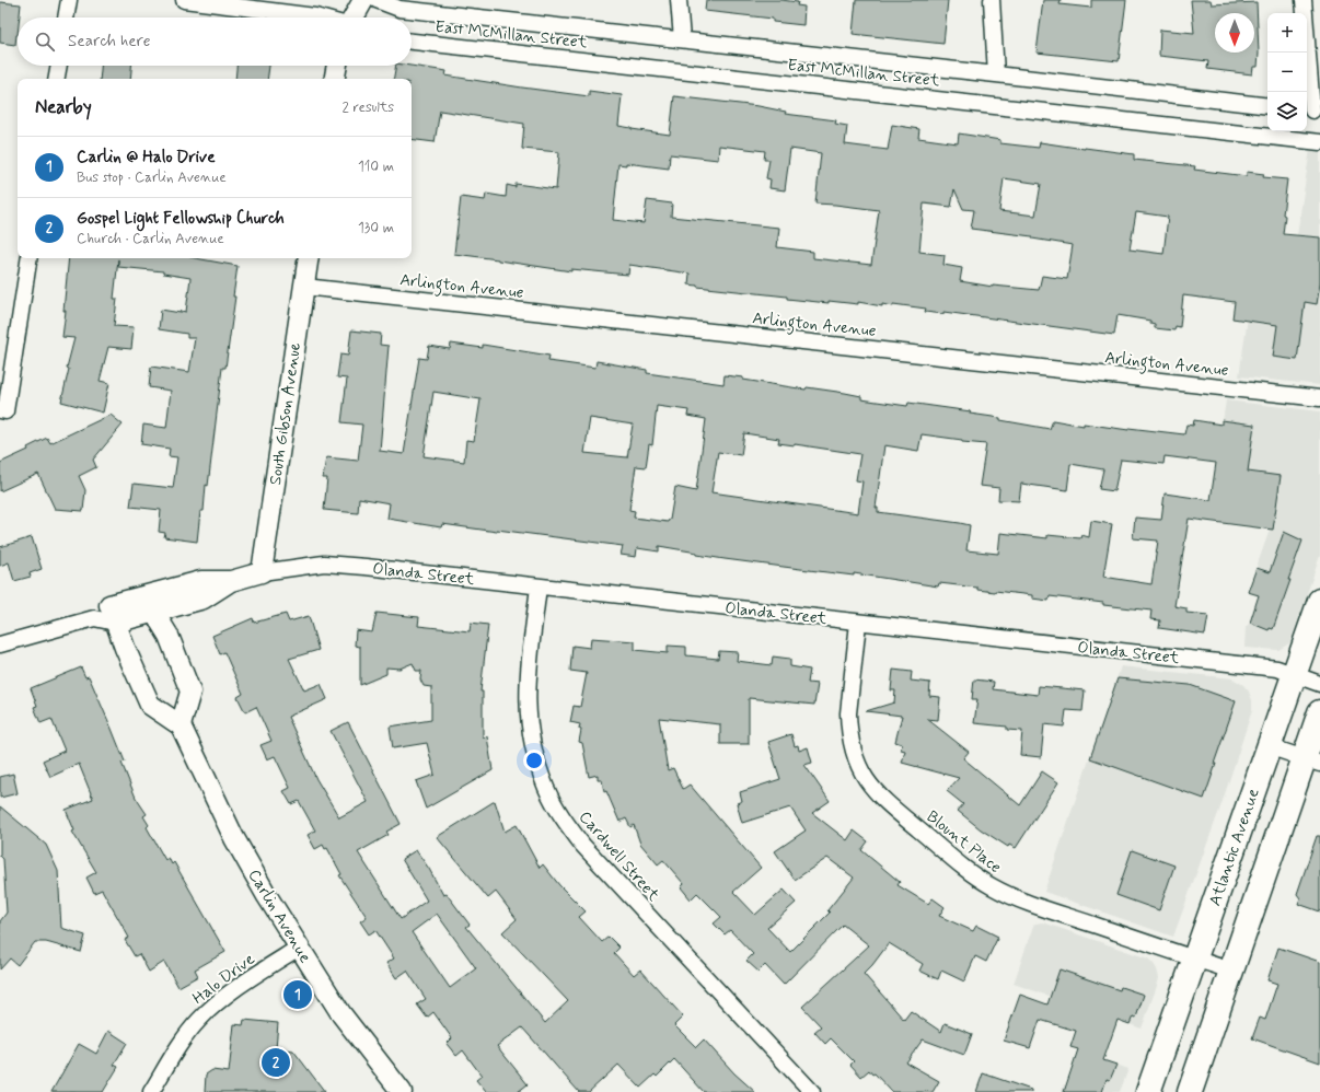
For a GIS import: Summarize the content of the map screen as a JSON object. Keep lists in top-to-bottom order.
{
  "streets": {
    "main road": ["Atlantic Avenue"],
    "street": [
      "East McMillan Street",
      "Arlington Avenue",
      "South Gibson Avenue",
      "Olanda Street",
      "Blount Place",
      "Cardwell Street",
      "Carlin Avenue",
      "Halo Drive"
    ]
  },
  "crossings": [
    ["Arlington Avenue", "South Gibson Avenue"],
    ["South Gibson Avenue", "Olanda Street"],
    ["Olanda Street", "Blount Place"],
    ["Olanda Street", "Atlantic Avenue"],
    ["Olanda Street", "Cardwell Street"],
    ["Blount Place", "Atlantic Avenue"],
    ["Carlin Avenue", "Halo Drive"]
  ],
  "north": "bottom",
  "page": {
    "map_buttons": ["+", "−"],
    "search": "Search here",
    "heading": ["Nearby", "2 results"],
    "list": [
      {
        "mark": "1",
        "name": "Carlin @ Halo Drive",
        "note": "Bus stop · Carlin Avenue",
        "value": "110 m"
      },
      {
        "mark": "2",
        "name": "Gospel Light Fellowship Church",
        "note": "Church · Carlin Avenue",
        "value": "130 m"
      }
    ],
    "pins": ["1", "2"]
  }
}
